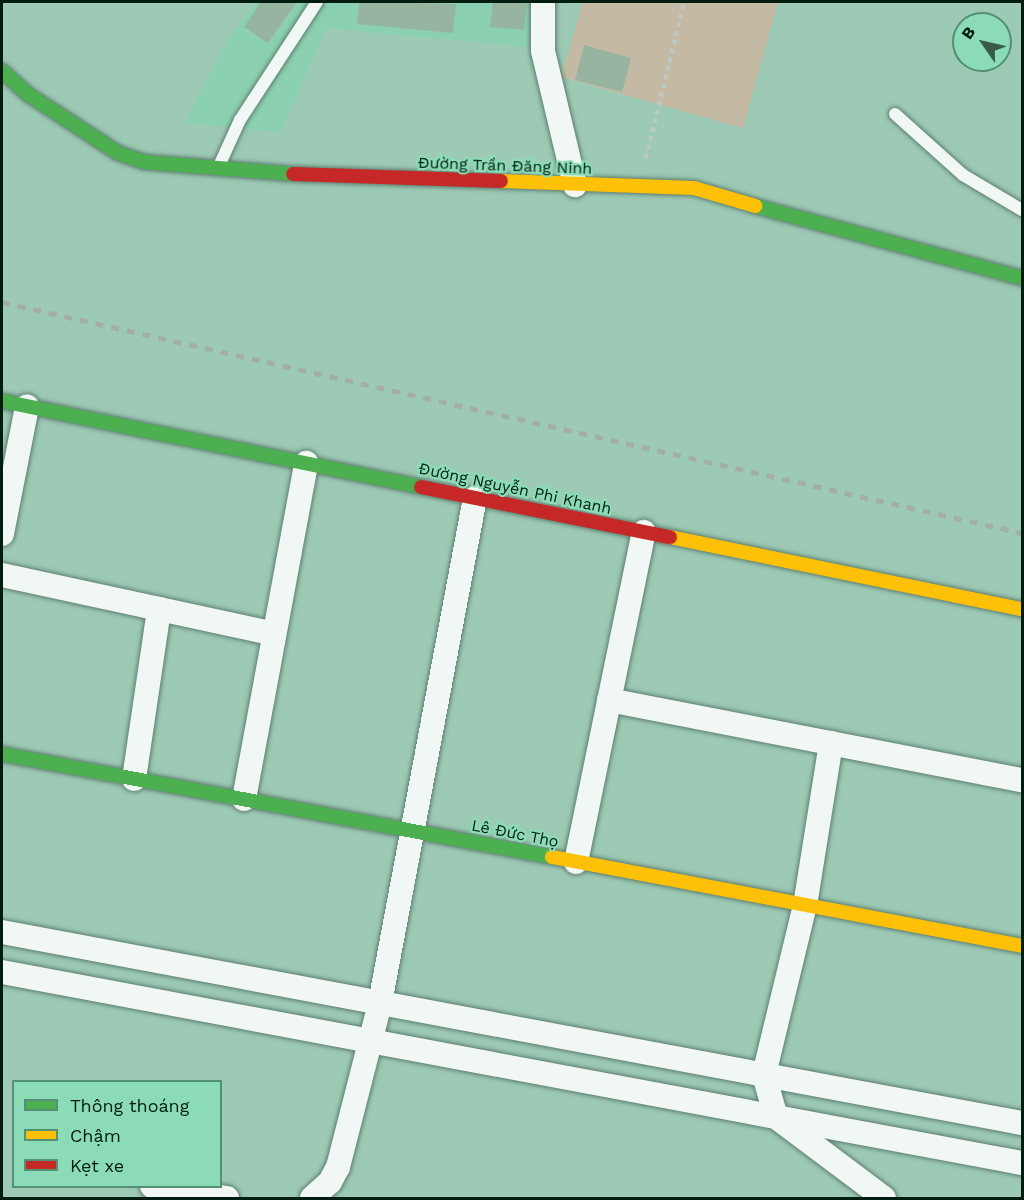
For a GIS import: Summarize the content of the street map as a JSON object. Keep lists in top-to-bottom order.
{
  "streets": {
    "street": ["Đường Trần Đăng Ninh", "Đường Nguyễn Phi Khanh", "Lê Đức Thọ"]
  },
  "legend": ["Thông thoáng", "Chậm", "Kẹt xe"],
  "north": "top left"
}
